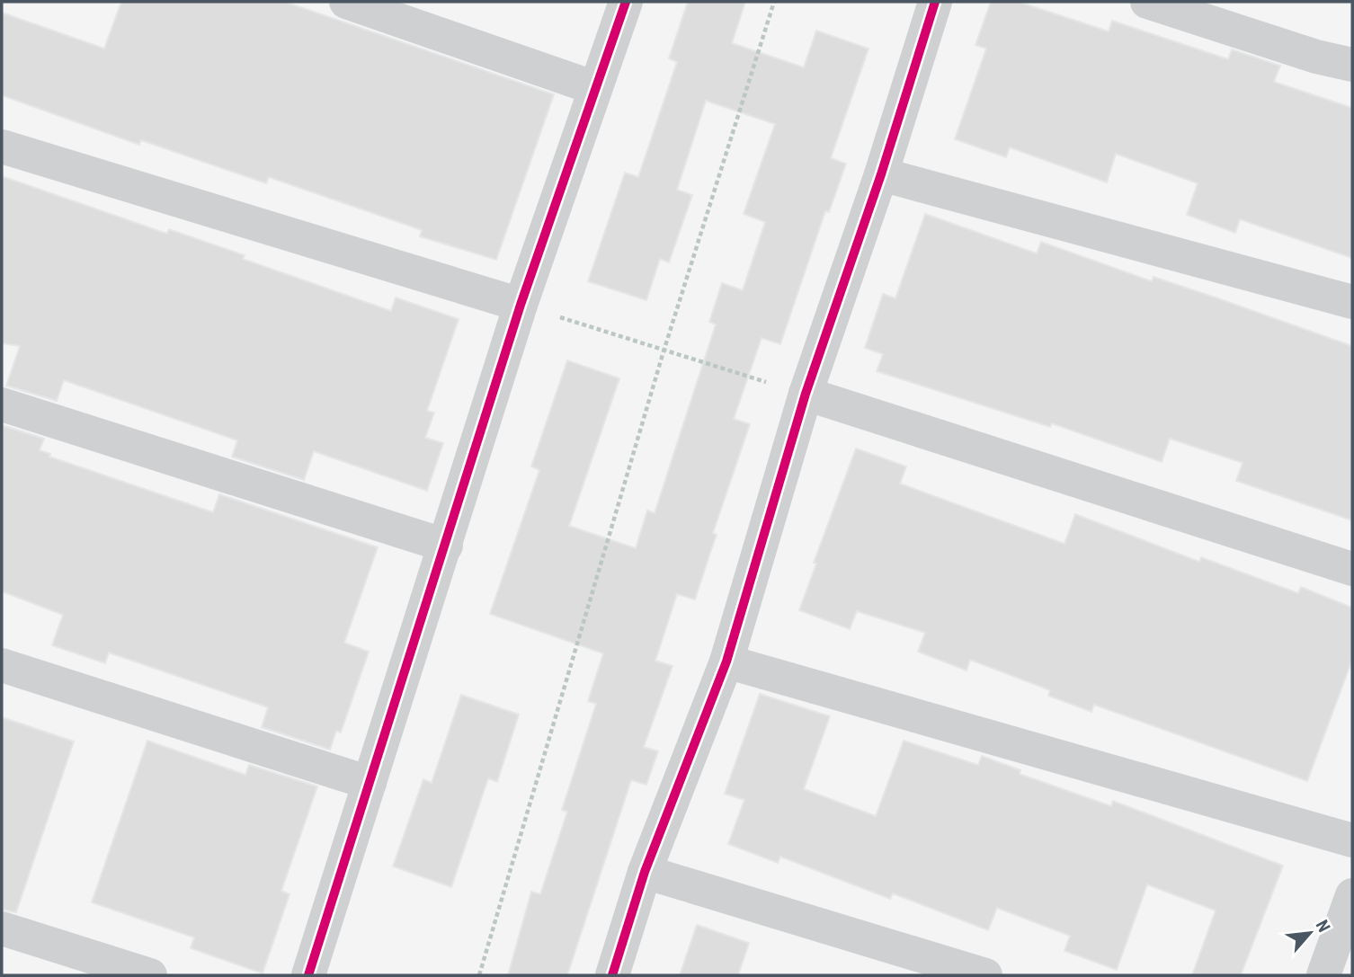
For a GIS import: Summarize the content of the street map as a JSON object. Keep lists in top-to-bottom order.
{
  "north": "top right"
}
